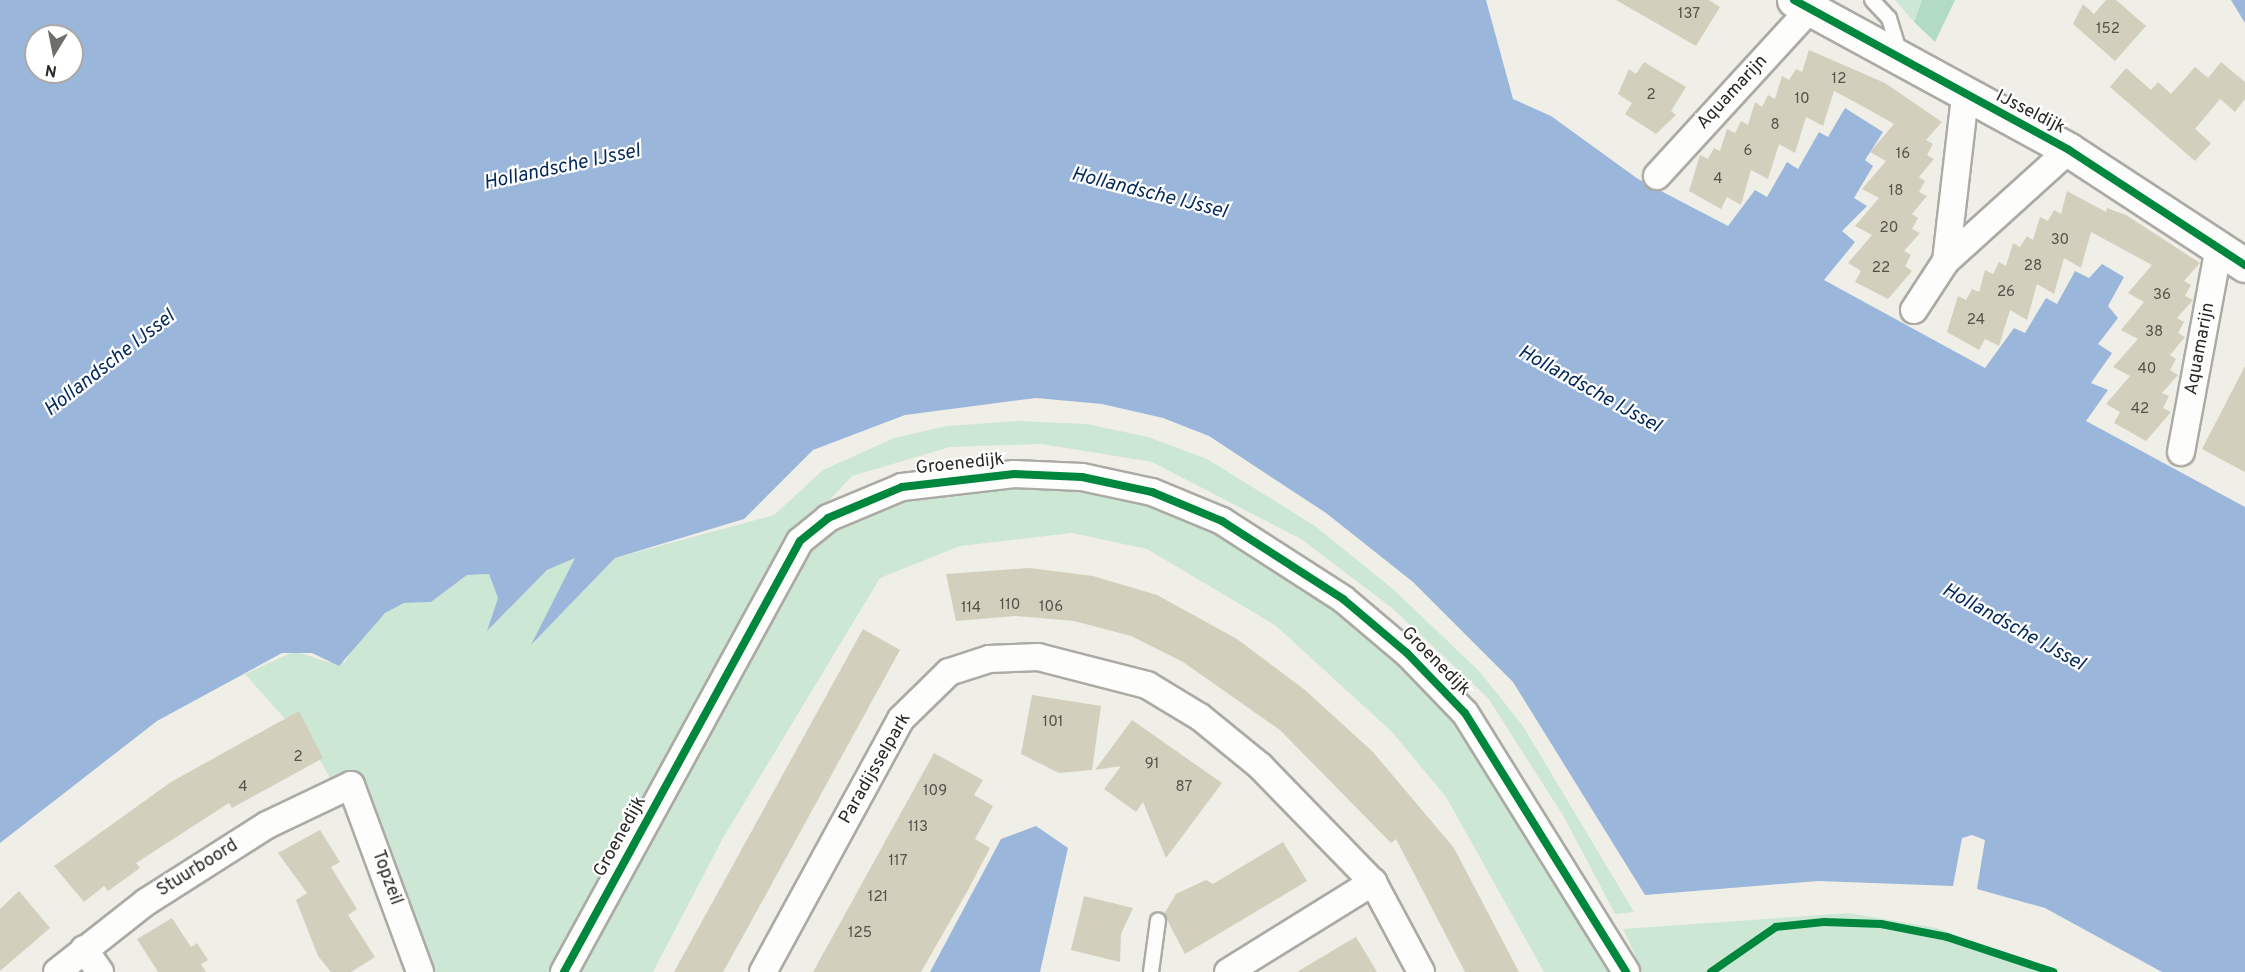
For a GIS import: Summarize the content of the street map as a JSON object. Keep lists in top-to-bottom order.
{
  "streets": {
    "street": [
      "Aquamarijn",
      "IJsseldijk",
      "Groenedijk",
      "Paradijsselpark",
      "Stuurboord",
      "Topzeil"
    ]
  },
  "crossings": [
    ["Aquamarijn", "IJsseldijk"],
    ["Stuurboord", "Topzeil"]
  ],
  "water": ["Hollandsche IJssel"],
  "house_numbers": [
    "137",
    "152",
    "12",
    "2",
    "10",
    "8",
    "6",
    "16",
    "4",
    "18",
    "20",
    "30",
    "28",
    "22",
    "26",
    "36",
    "24",
    "38",
    "40",
    "42",
    "110",
    "106",
    "114",
    "101",
    "2",
    "91",
    "4",
    "87",
    "109",
    "113",
    "117",
    "121",
    "125"
  ],
  "north": "bottom"
}
